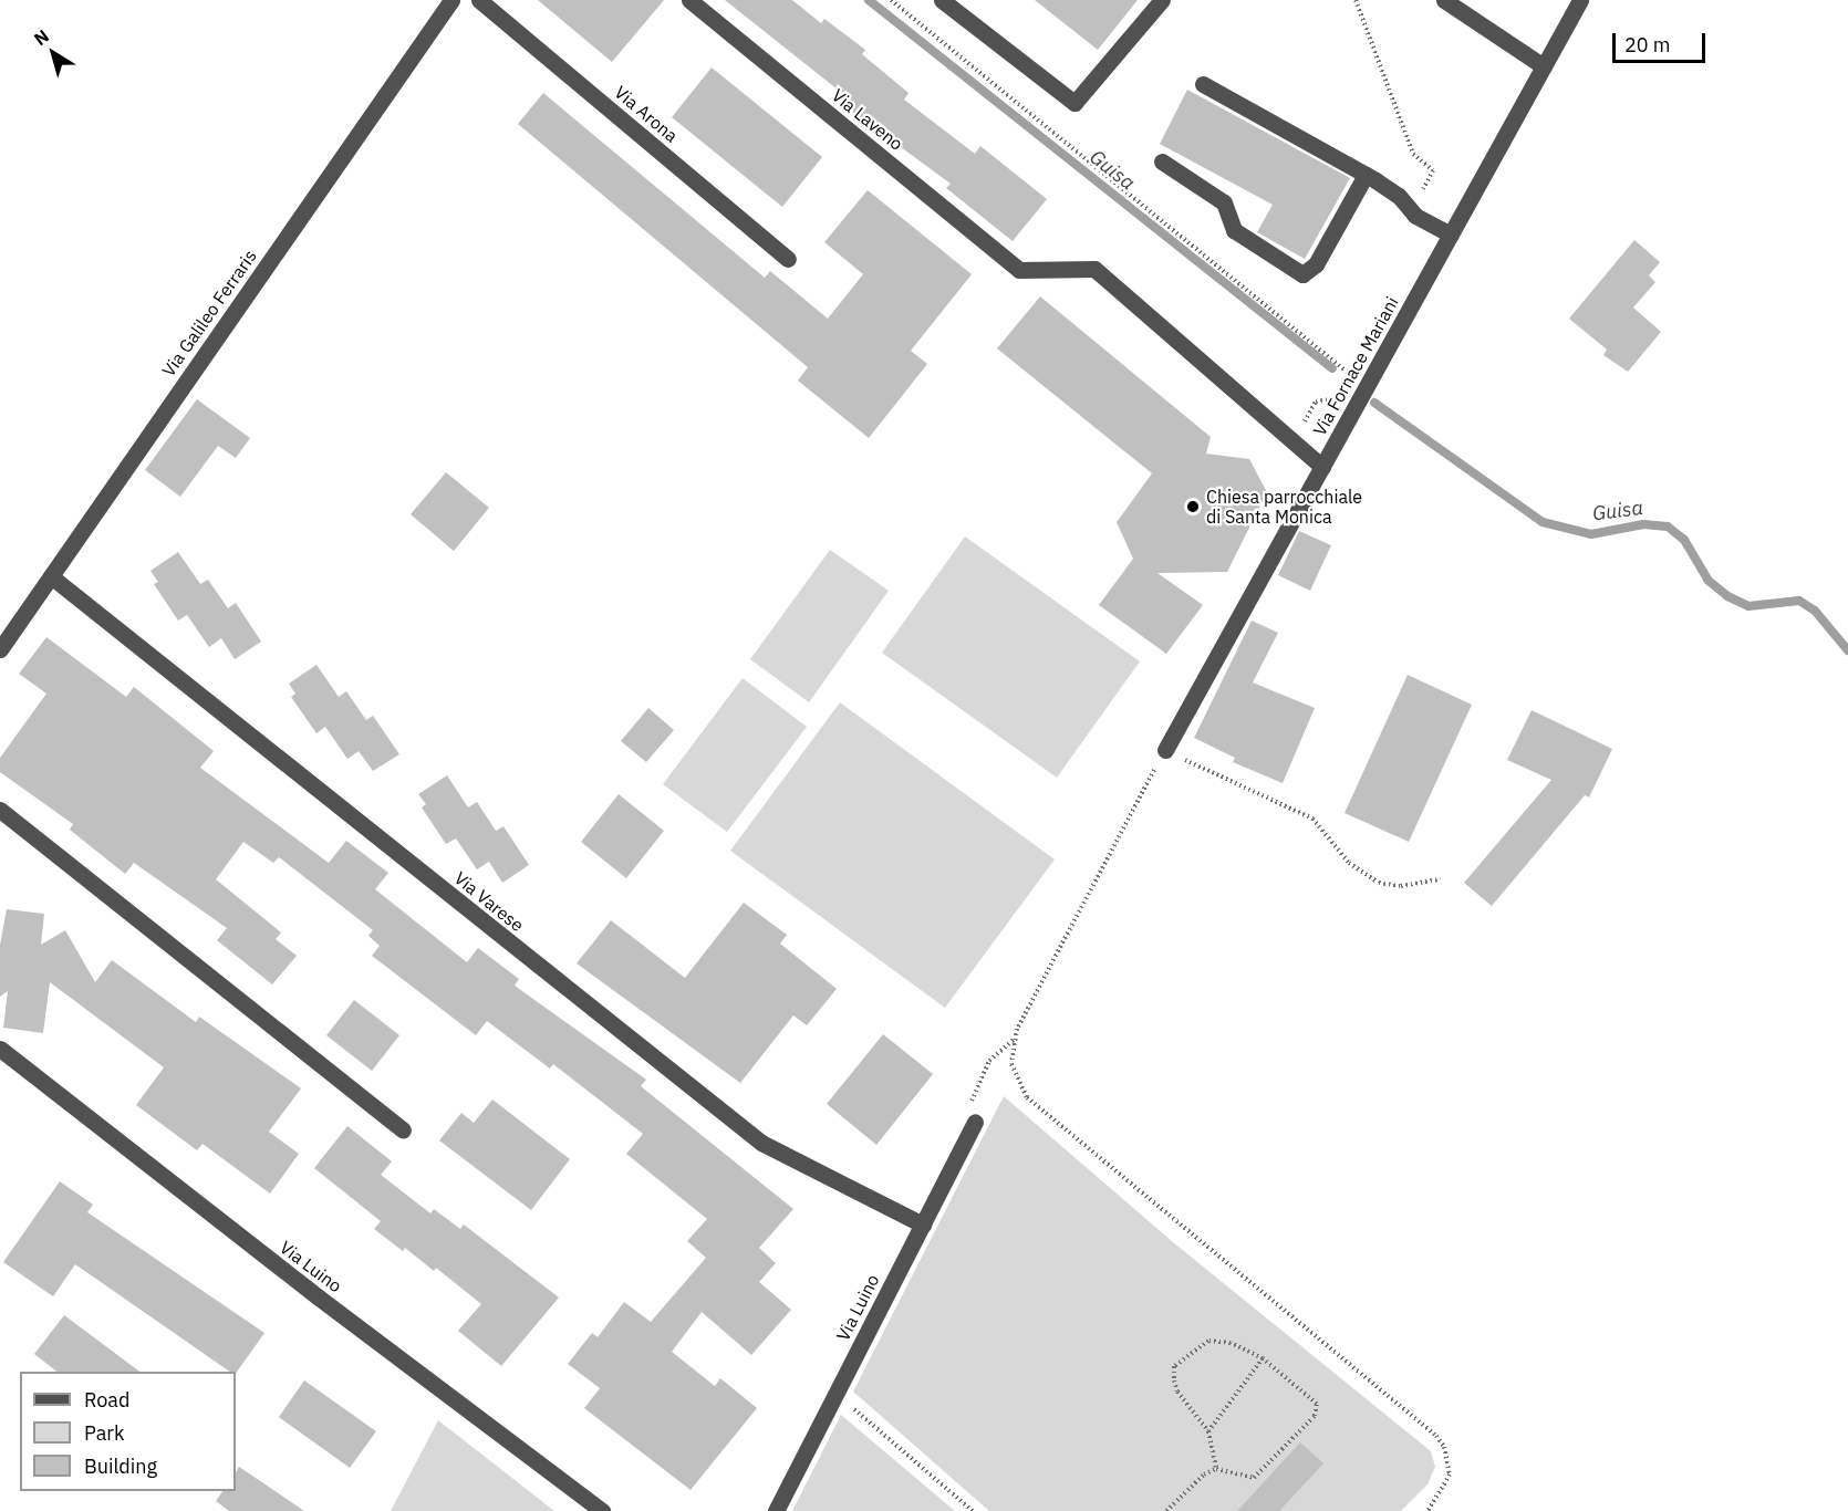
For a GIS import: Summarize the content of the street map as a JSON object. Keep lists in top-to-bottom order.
{
  "streets": {
    "street": [
      "Via Arona",
      "Via Laveno",
      "Via Galileo Ferraris",
      "Via Fornace Mariani",
      "Via Varese",
      "Via Luino"
    ]
  },
  "crossings": [
    ["Via Galileo Ferraris", "Via Varese"],
    ["Via Varese", "Via Luino"]
  ],
  "water": ["Guisa"],
  "places": ["Chiesa parrocchiale di Santa Monica"],
  "legend": ["Road", "Park", "Building"],
  "scale_bar": "20 m",
  "north": "top left"
}
